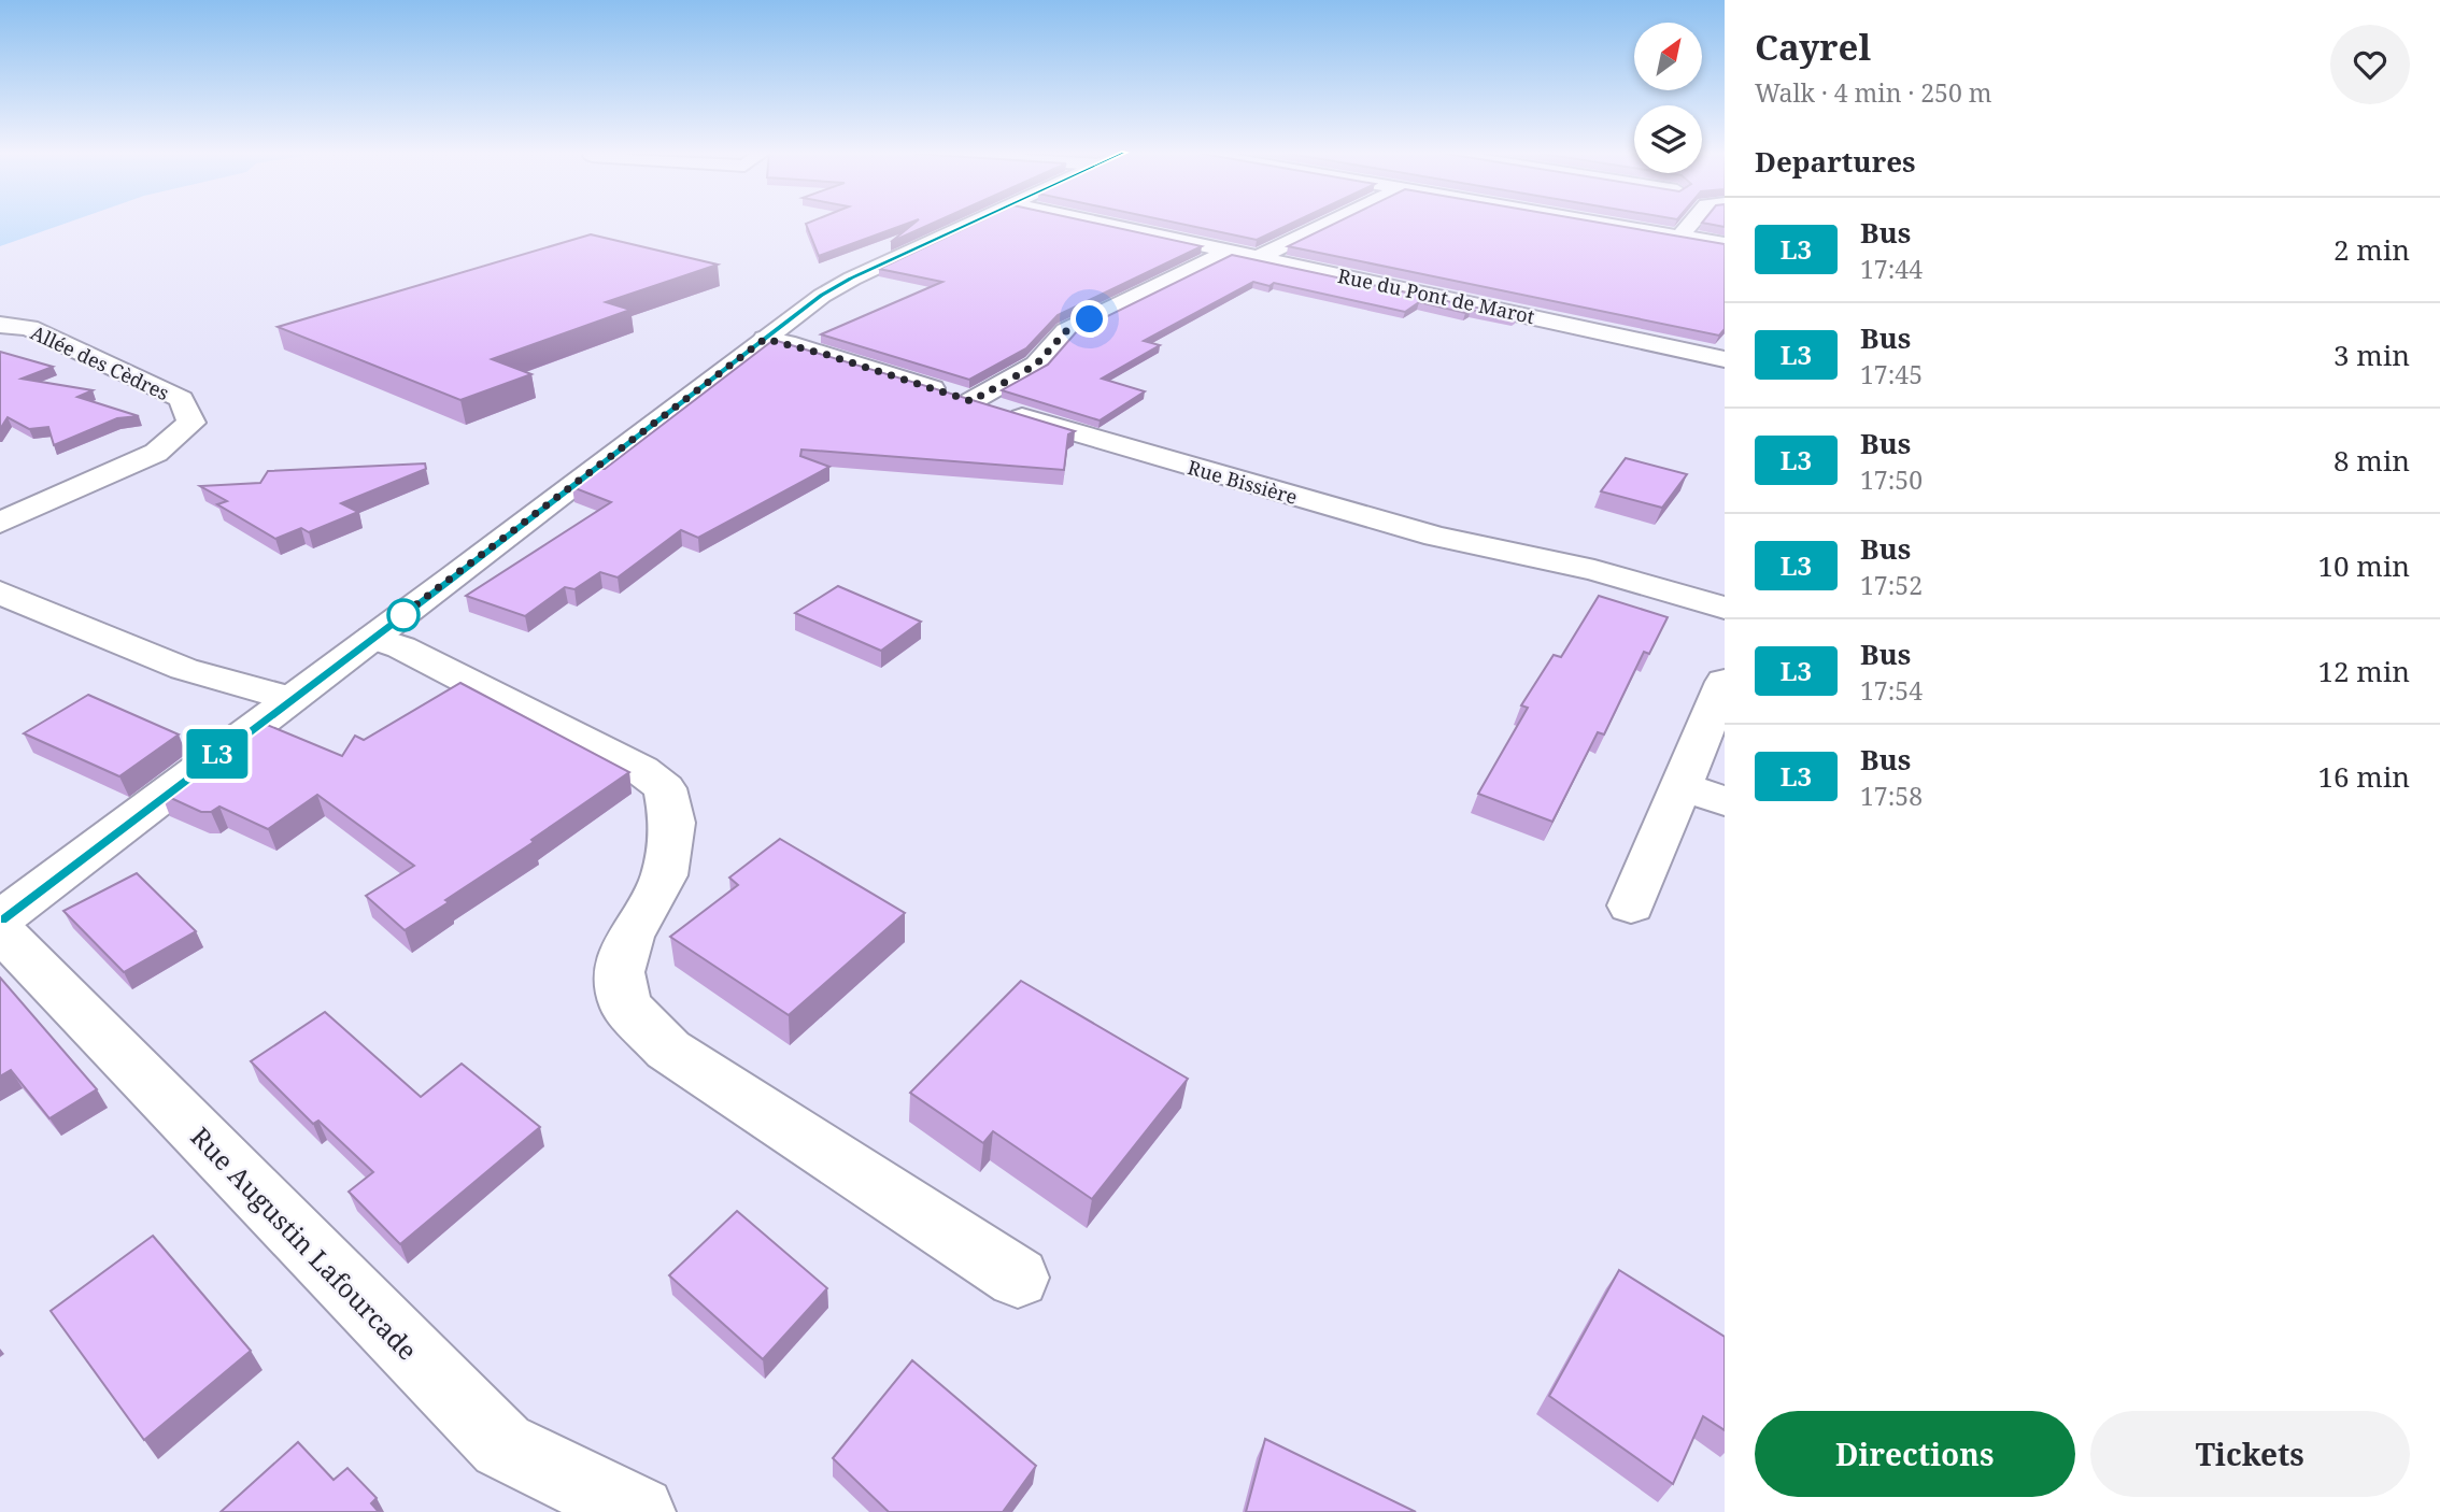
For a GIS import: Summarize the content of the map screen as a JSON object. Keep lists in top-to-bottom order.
{
  "streets": {
    "street": [
      "Rue du Pont de Marot",
      "Allée des Cèdres",
      "Rue Bissière",
      "Rue Augustin Lafourcade"
    ]
  },
  "lines": ["bus line L3"],
  "north": "top right",
  "page": {
    "on_map": "L3",
    "heading": [
      ["Cayrel", "Walk · 4 min · 250 m"],
      "Departures"
    ],
    "list": [
      {
        "mark": "L3",
        "name": "Bus",
        "note": "17:44",
        "value": "2 min"
      },
      {
        "mark": "L3",
        "name": "Bus",
        "note": "17:45",
        "value": "3 min"
      },
      {
        "mark": "L3",
        "name": "Bus",
        "note": "17:50",
        "value": "8 min"
      },
      {
        "mark": "L3",
        "name": "Bus",
        "note": "17:52",
        "value": "10 min"
      },
      {
        "mark": "L3",
        "name": "Bus",
        "note": "17:54",
        "value": "12 min"
      },
      {
        "mark": "L3",
        "name": "Bus",
        "note": "17:58",
        "value": "16 min"
      }
    ],
    "buttons": ["Directions", "Tickets"]
  }
}
